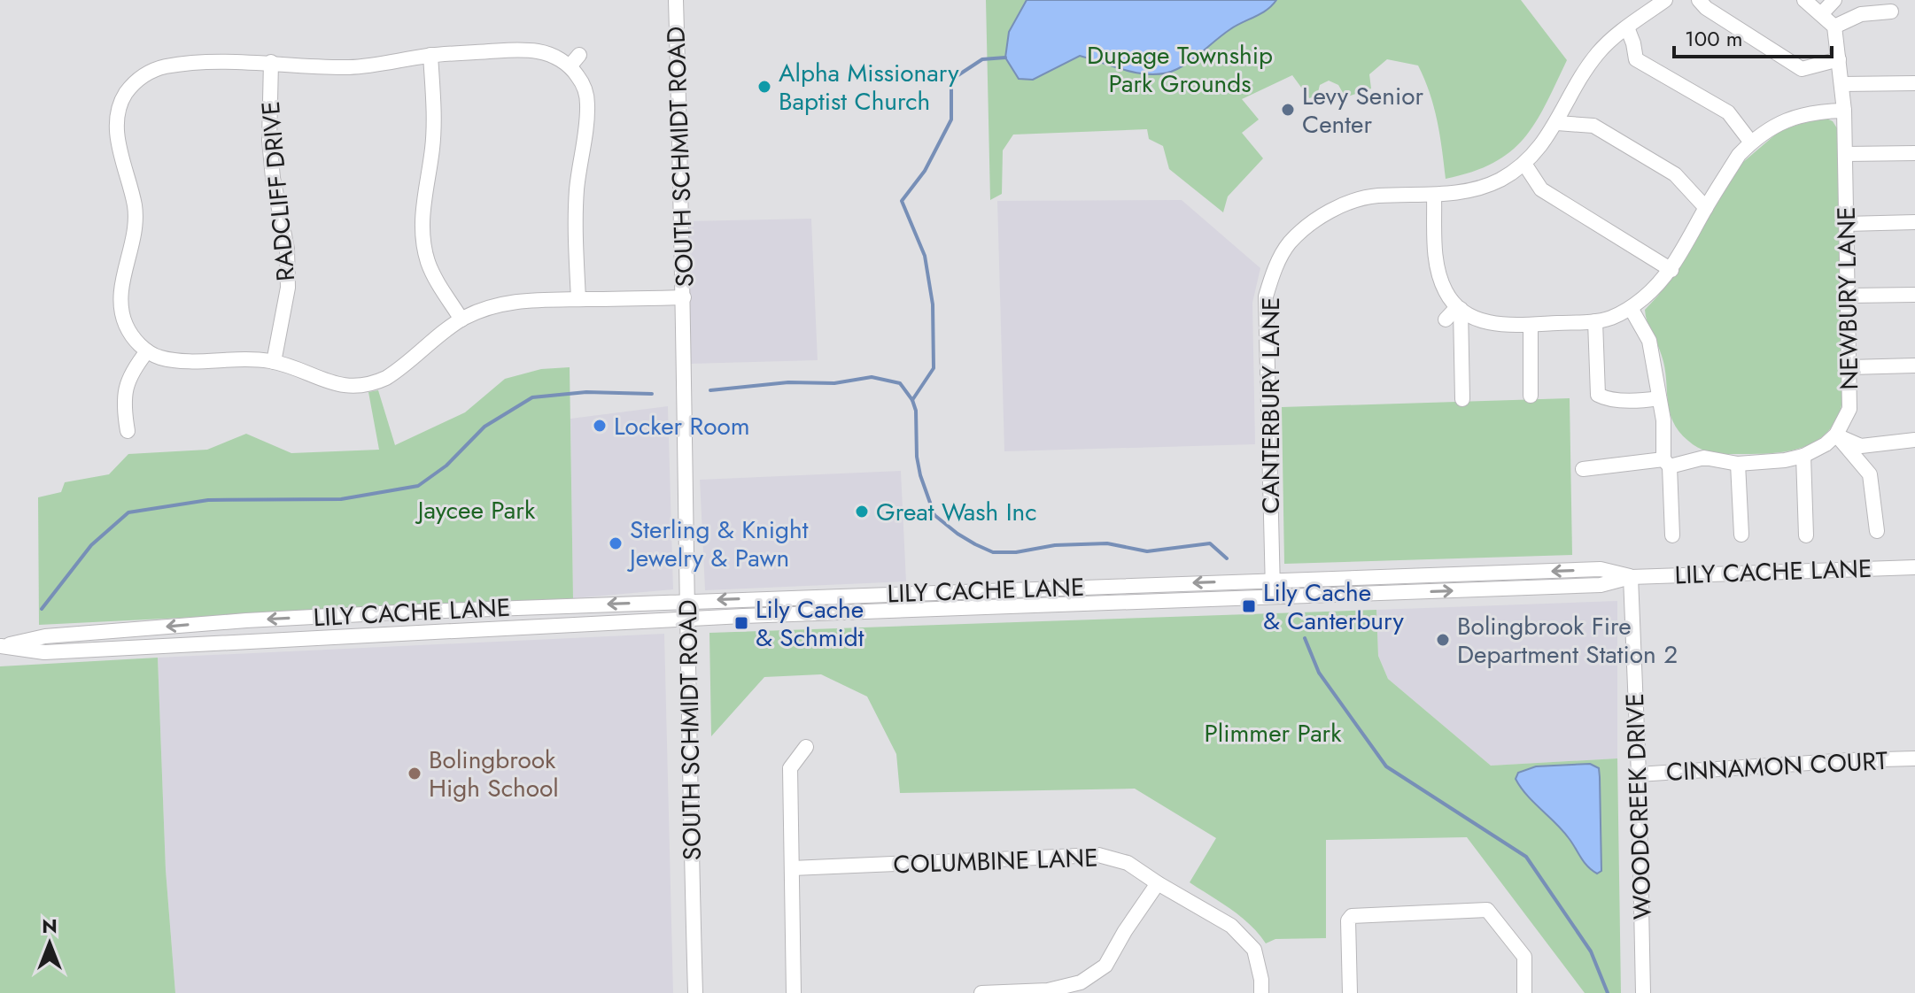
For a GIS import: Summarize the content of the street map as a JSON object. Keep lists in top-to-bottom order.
{
  "streets": {
    "street": [
      "SOUTH SCHMIDT ROAD",
      "RADCLIFF DRIVE",
      "NEWBURY LANE",
      "CANTERBURY LANE",
      "LILY CACHE LANE",
      "CINNAMON COURT",
      "WOODCREEK DRIVE",
      "COLUMBINE LANE"
    ]
  },
  "crossings": [
    ["SOUTH SCHMIDT ROAD", "LILY CACHE LANE"],
    ["CANTERBURY LANE", "LILY CACHE LANE"],
    ["LILY CACHE LANE", "WOODCREEK DRIVE"],
    ["CINNAMON COURT", "WOODCREEK DRIVE"]
  ],
  "parks": ["Dupage Township Park Grounds", "Jaycee Park", "Plimmer Park"],
  "places": {
    "other": [
      "Alpha Missionary Baptist Church",
      "Levy Senior Center",
      "Locker Room",
      "Great Wash Inc",
      "Sterling & Knight Jewelry & Pawn",
      "Bolingbrook Fire Department Station 2",
      "Bolingbrook High School"
    ],
    "transit": ["Lily Cache & Canterbury", "Lily Cache & Schmidt"]
  },
  "scale_bar": "100 m",
  "north": "top"
}
